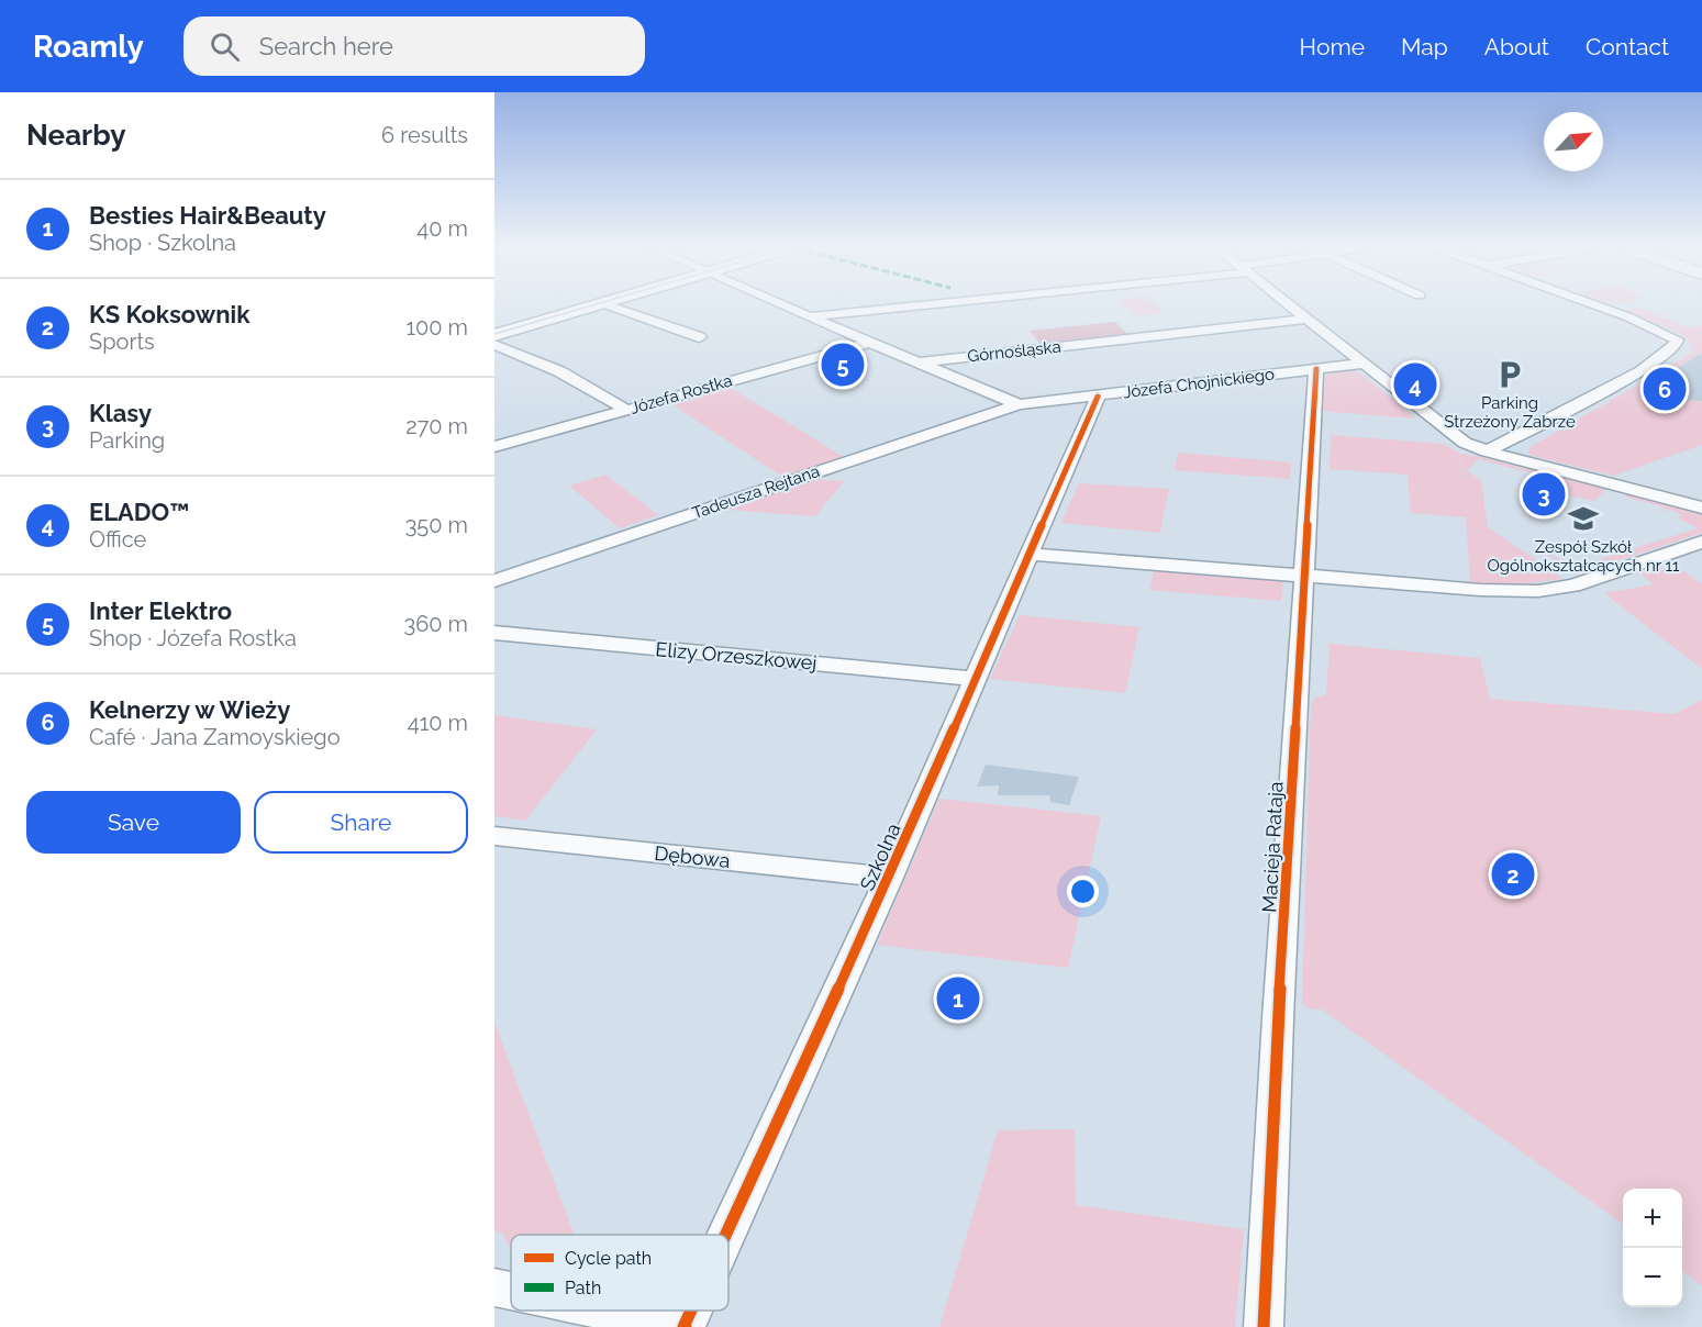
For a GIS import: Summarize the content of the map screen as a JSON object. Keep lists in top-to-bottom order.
{
  "streets": {
    "street": [
      "Górnośląska",
      "Józefa Chojnickiego",
      "Józefa Rostka",
      "Tadeusza Rejtana",
      "Elizy Orzeszkowej",
      "Macieja Rataja",
      "Dębowa",
      "Szkolna"
    ]
  },
  "crossings": [
    ["Górnośląska", "Józefa Chojnickiego"],
    ["Józefa Chojnickiego", "Józefa Rostka"],
    ["Józefa Chojnickiego", "Tadeusza Rejtana"],
    ["Józefa Chojnickiego", "Macieja Rataja"],
    ["Józefa Chojnickiego", "Szkolna"],
    ["Elizy Orzeszkowej", "Szkolna"],
    ["Dębowa", "Szkolna"]
  ],
  "places": {
    "parking": ["Parking Strzeżony Zabrze"],
    "school or university": ["Zespół Szkół Ogólnokształcących nr 11"]
  },
  "legend": ["Cycle path", "Path"],
  "north": "top right",
  "page": {
    "header": "Roamly",
    "search": "Search here",
    "nav": [
      "Home",
      "Map",
      "About",
      "Contact"
    ],
    "heading": ["Nearby", "6 results"],
    "list": [
      {
        "mark": "1",
        "name": "Besties Hair&Beauty",
        "note": "Shop · Szkolna",
        "value": "40 m"
      },
      {
        "mark": "2",
        "name": "KS Koksownik",
        "note": "Sports",
        "value": "100 m"
      },
      {
        "mark": "3",
        "name": "Klasy",
        "note": "Parking",
        "value": "270 m"
      },
      {
        "mark": "4",
        "name": "ELADO™",
        "note": "Office",
        "value": "350 m"
      },
      {
        "mark": "5",
        "name": "Inter Elektro",
        "note": "Shop · Józefa Rostka",
        "value": "360 m"
      },
      {
        "mark": "6",
        "name": "Kelnerzy w Wieży",
        "note": "Café · Jana Zamoyskiego",
        "value": "410 m"
      }
    ],
    "pins": [
      "5",
      "4",
      "6",
      "3",
      "2",
      "1"
    ],
    "buttons": ["Save", "Share"],
    "map_buttons": ["+", "−"]
  }
}
